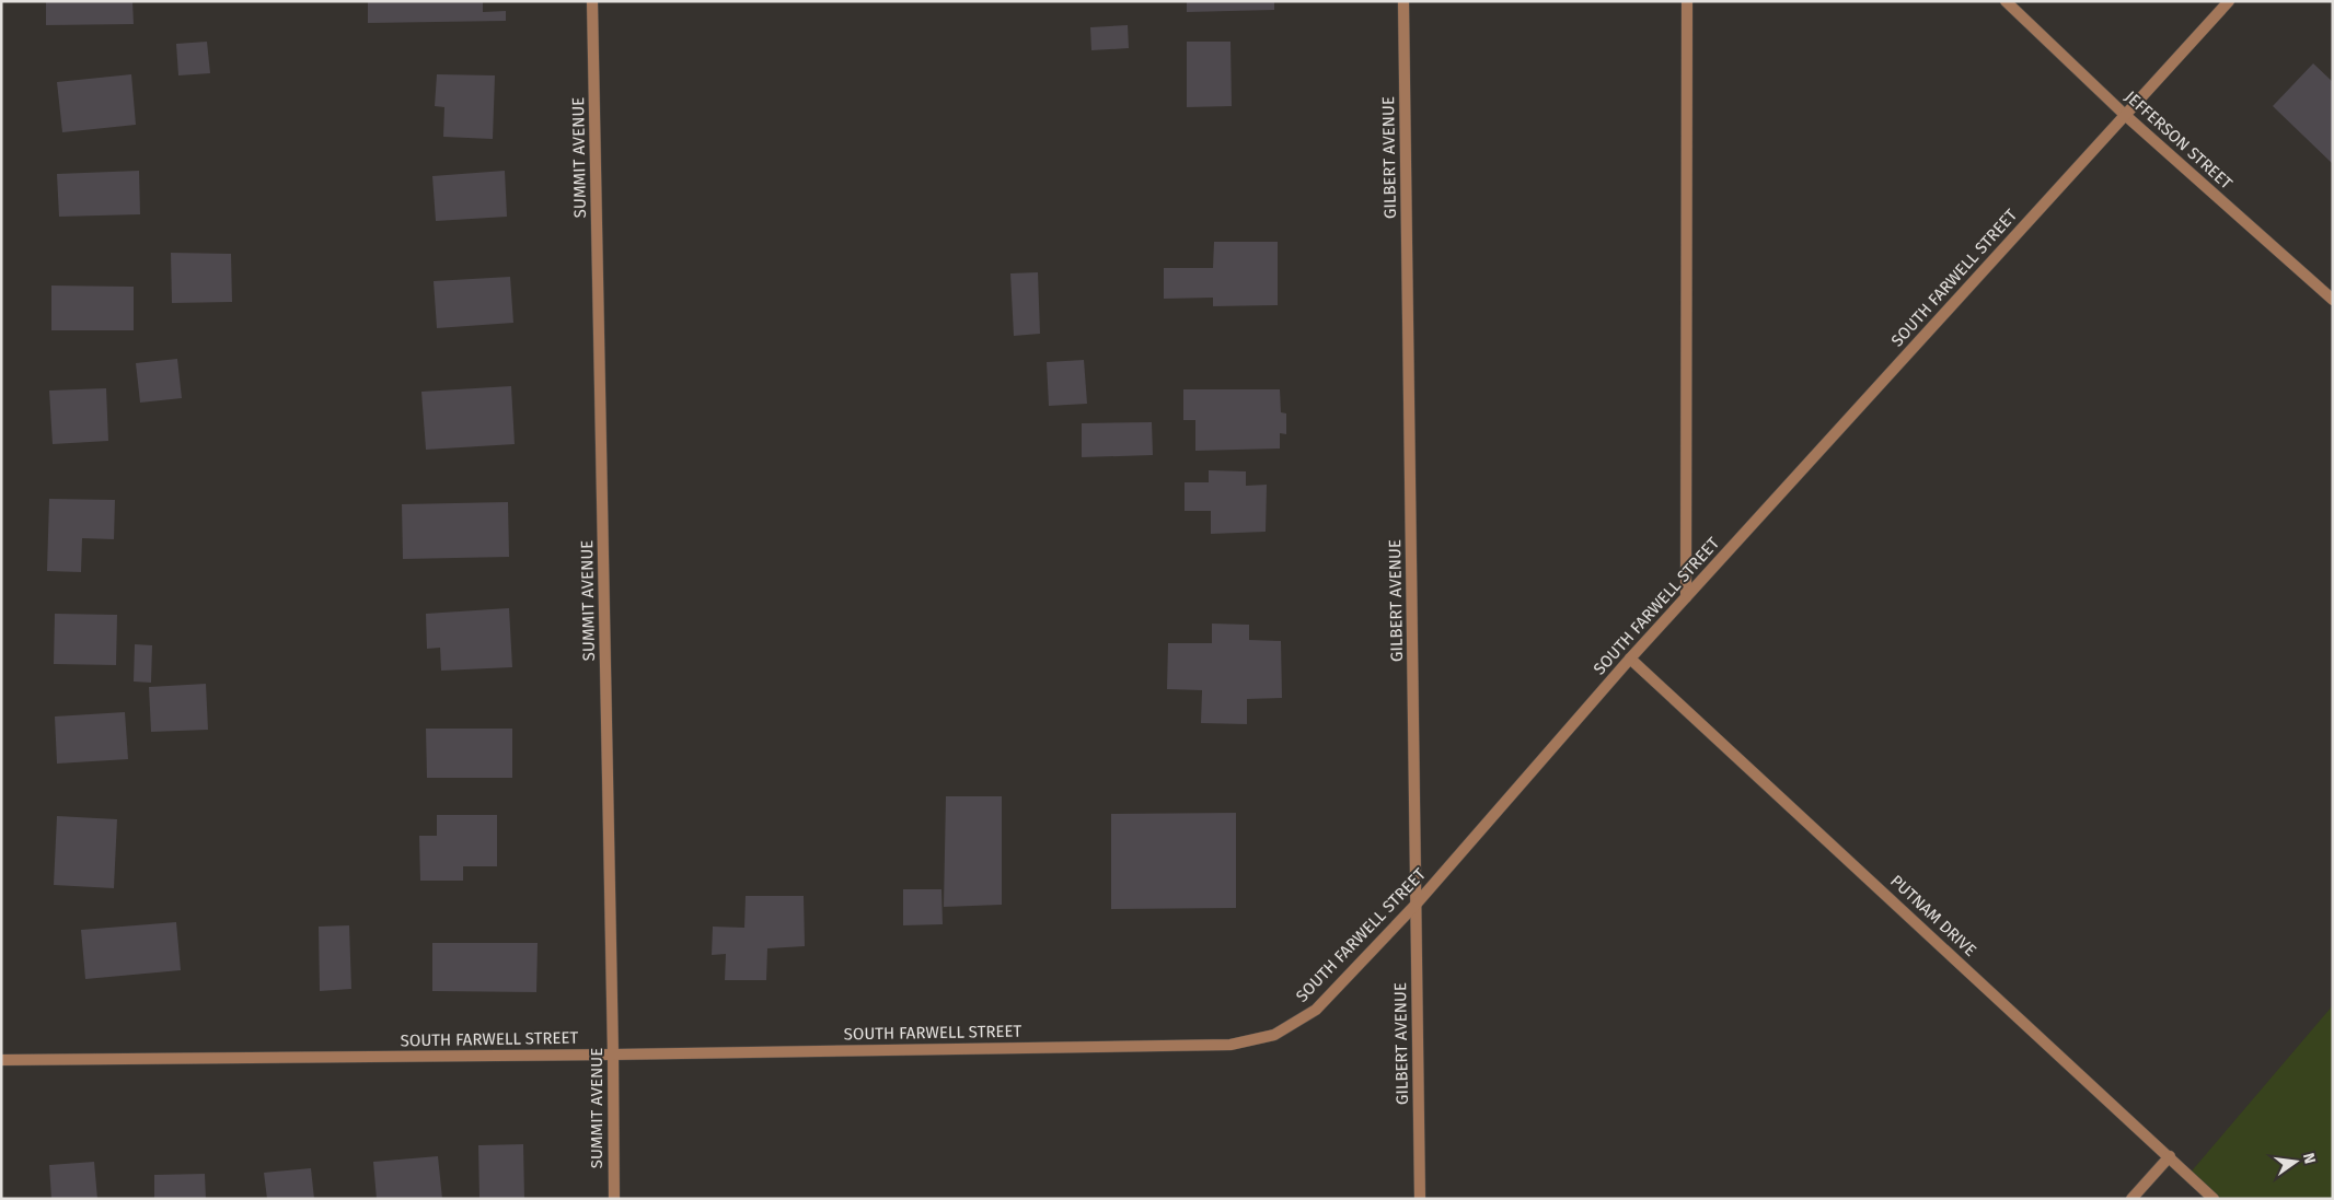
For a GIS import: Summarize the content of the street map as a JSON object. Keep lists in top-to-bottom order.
{
  "streets": {
    "street": [
      "JEFFERSON STREET",
      "SUMMIT AVENUE",
      "GILBERT AVENUE",
      "SOUTH FARWELL STREET",
      "PUTNAM DRIVE"
    ]
  },
  "crossings": [
    ["JEFFERSON STREET", "SOUTH FARWELL STREET"],
    ["SUMMIT AVENUE", "SOUTH FARWELL STREET"],
    ["GILBERT AVENUE", "SOUTH FARWELL STREET"],
    ["SOUTH FARWELL STREET", "PUTNAM DRIVE"]
  ],
  "north": "right"
}
